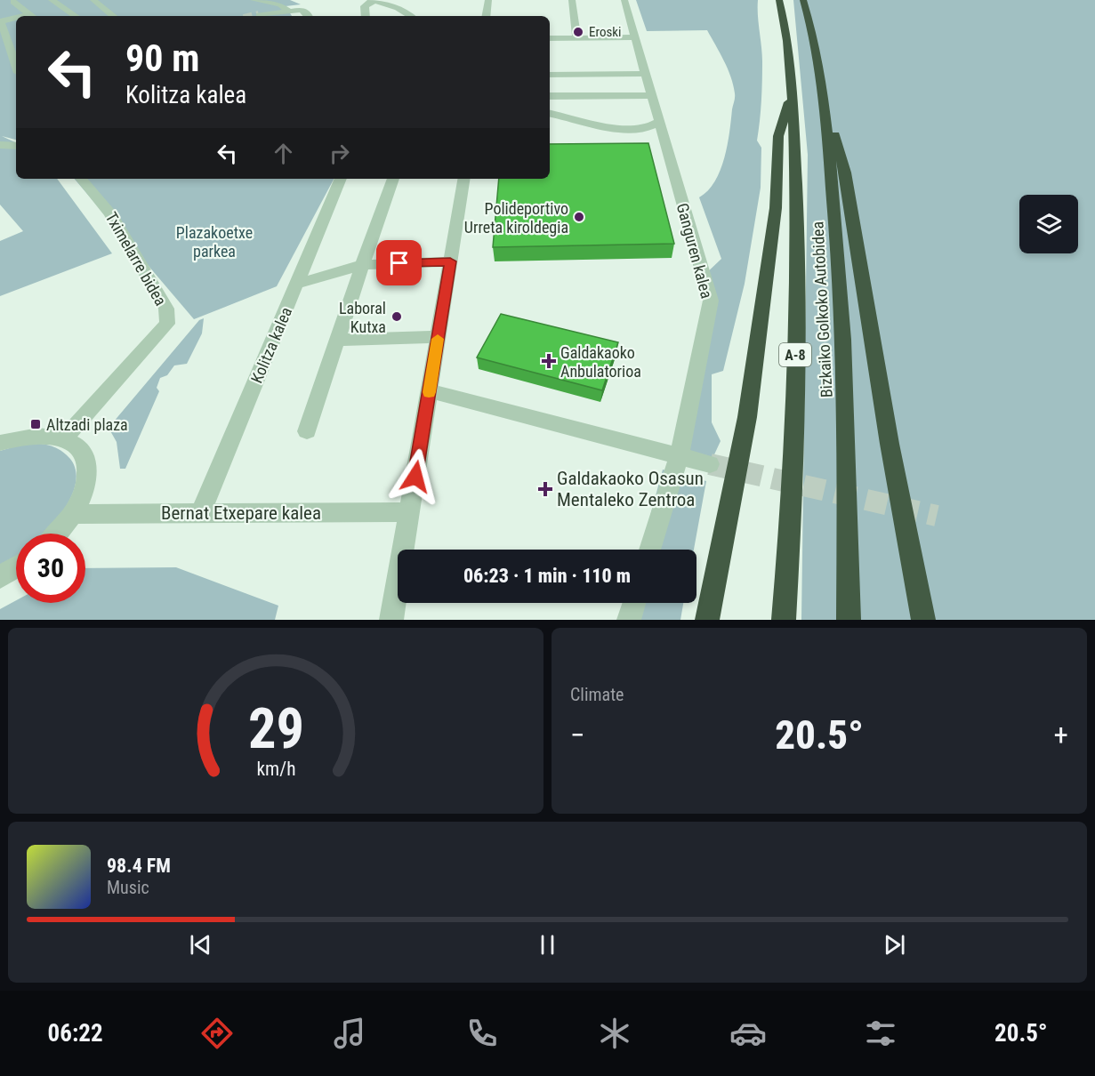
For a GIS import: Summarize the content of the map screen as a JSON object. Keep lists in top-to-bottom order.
{
  "streets": {
    "highway": ["Bizkaiko Golkoko Autobidea", "A-8"],
    "street": [
      "Ganguren kalea",
      "Tximelarre bidea",
      "Kolitza kalea",
      "Bernat Etxepare kalea"
    ]
  },
  "crossings": [
    ["Kolitza kalea", "Bernat Etxepare kalea"]
  ],
  "parks": ["Plazakoetxe parkea"],
  "places": {
    "other": ["Eroski", "Polideportivo Urreta kiroldegia", "Laboral Kutxa"],
    "health": ["Galdakaoko Anbulatorioa", "Galdakaoko Osasun Mentaleko Zentroa"],
    "transit": ["Altzadi plaza"]
  },
  "page": {
    "turn": ["90 m", "Kolitza kalea"],
    "limit": "30",
    "trip": "06:23 · 1 min · 110 m",
    "tile": "Climate",
    "heat": ["−", "20.5°", "+"],
    "song": ["98.4 FM", "Music"],
    "tabs": ["06:22", "20.5°"],
    "gauge": ["29", "km/h"]
  }
}
